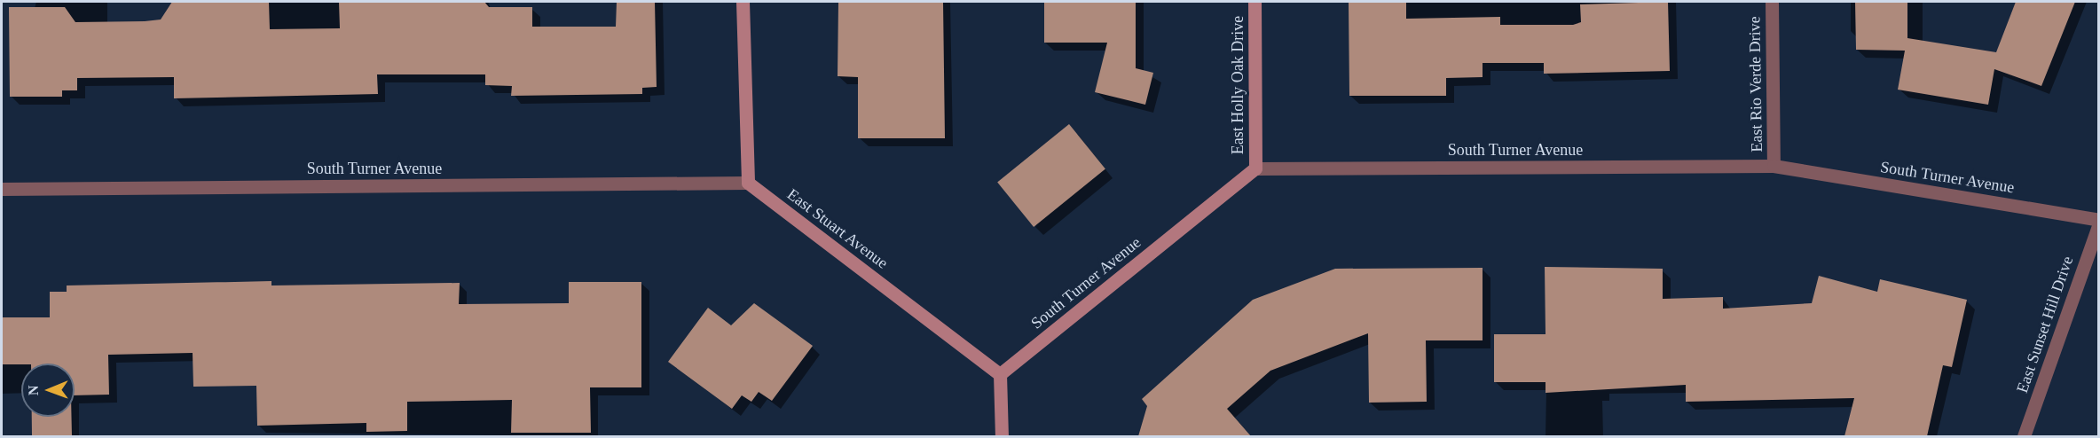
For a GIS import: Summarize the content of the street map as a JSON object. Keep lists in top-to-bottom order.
{
  "streets": {
    "street": [
      "East Rio Verde Drive",
      "East Holly Oak Drive",
      "South Turner Avenue",
      "East Stuart Avenue",
      "East Sunset Hill Drive"
    ]
  },
  "crossings": [
    ["East Rio Verde Drive", "South Turner Avenue"],
    ["East Holly Oak Drive", "South Turner Avenue"],
    ["South Turner Avenue", "East Stuart Avenue"],
    ["South Turner Avenue", "East Sunset Hill Drive"]
  ],
  "north": "left"
}
